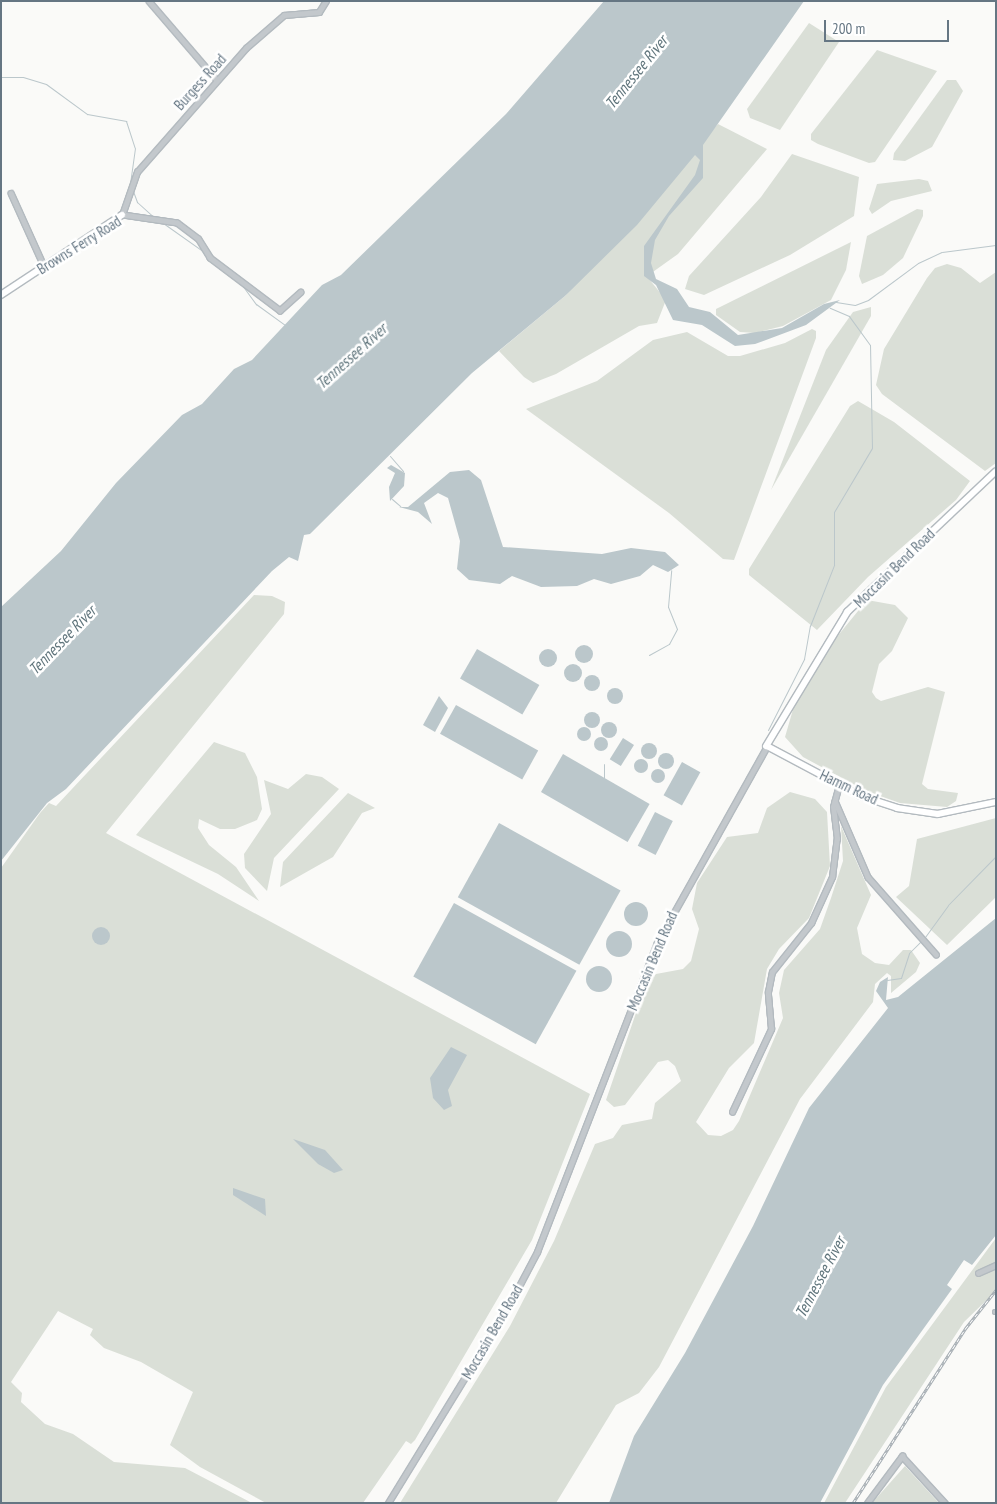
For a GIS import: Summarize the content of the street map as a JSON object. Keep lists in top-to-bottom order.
{
  "streets": {
    "main road": ["Browns Ferry Road", "Moccasin Bend Road", "Hamm Road"],
    "street": ["Burgess Road"]
  },
  "crossings": [
    ["Burgess Road", "Browns Ferry Road"],
    ["Moccasin Bend Road", "Hamm Road"]
  ],
  "water": ["Tennessee River"],
  "scale_bar": "200 m"
}
